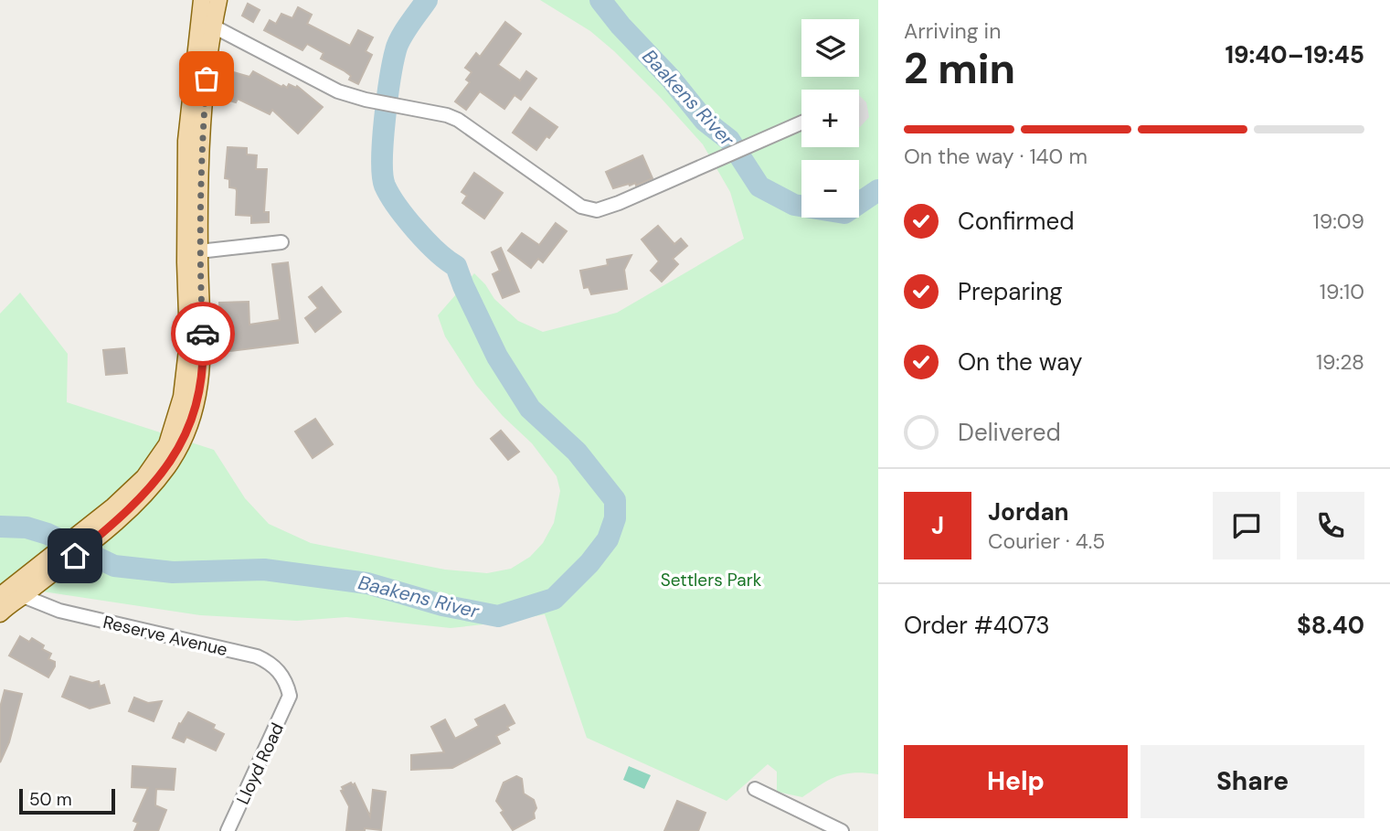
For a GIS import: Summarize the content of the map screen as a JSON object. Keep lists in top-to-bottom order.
{
  "streets": {
    "street": ["Reserve Avenue", "Lloyd Road"]
  },
  "crossings": [
    ["Reserve Avenue", "Lloyd Road"]
  ],
  "water": ["Baakens River"],
  "parks": ["Settlers Park"],
  "scale_bar": "50 m",
  "page": {
    "heading": ["2 min", "Arriving in", "19:40–19:45"],
    "panel": [
      "Jordan",
      "Courier · 4.5",
      "Order #4073",
      "$8.40"
    ],
    "map_buttons": ["+", "−"],
    "bar": "On the way · 140 m",
    "list": [
      ["Confirmed", "19:09"],
      ["Preparing", "19:10"],
      ["On the way", "19:28"],
      "Delivered"
    ],
    "round": "J",
    "buttons": ["Help", "Share"],
    "scale": "50 m"
  }
}
